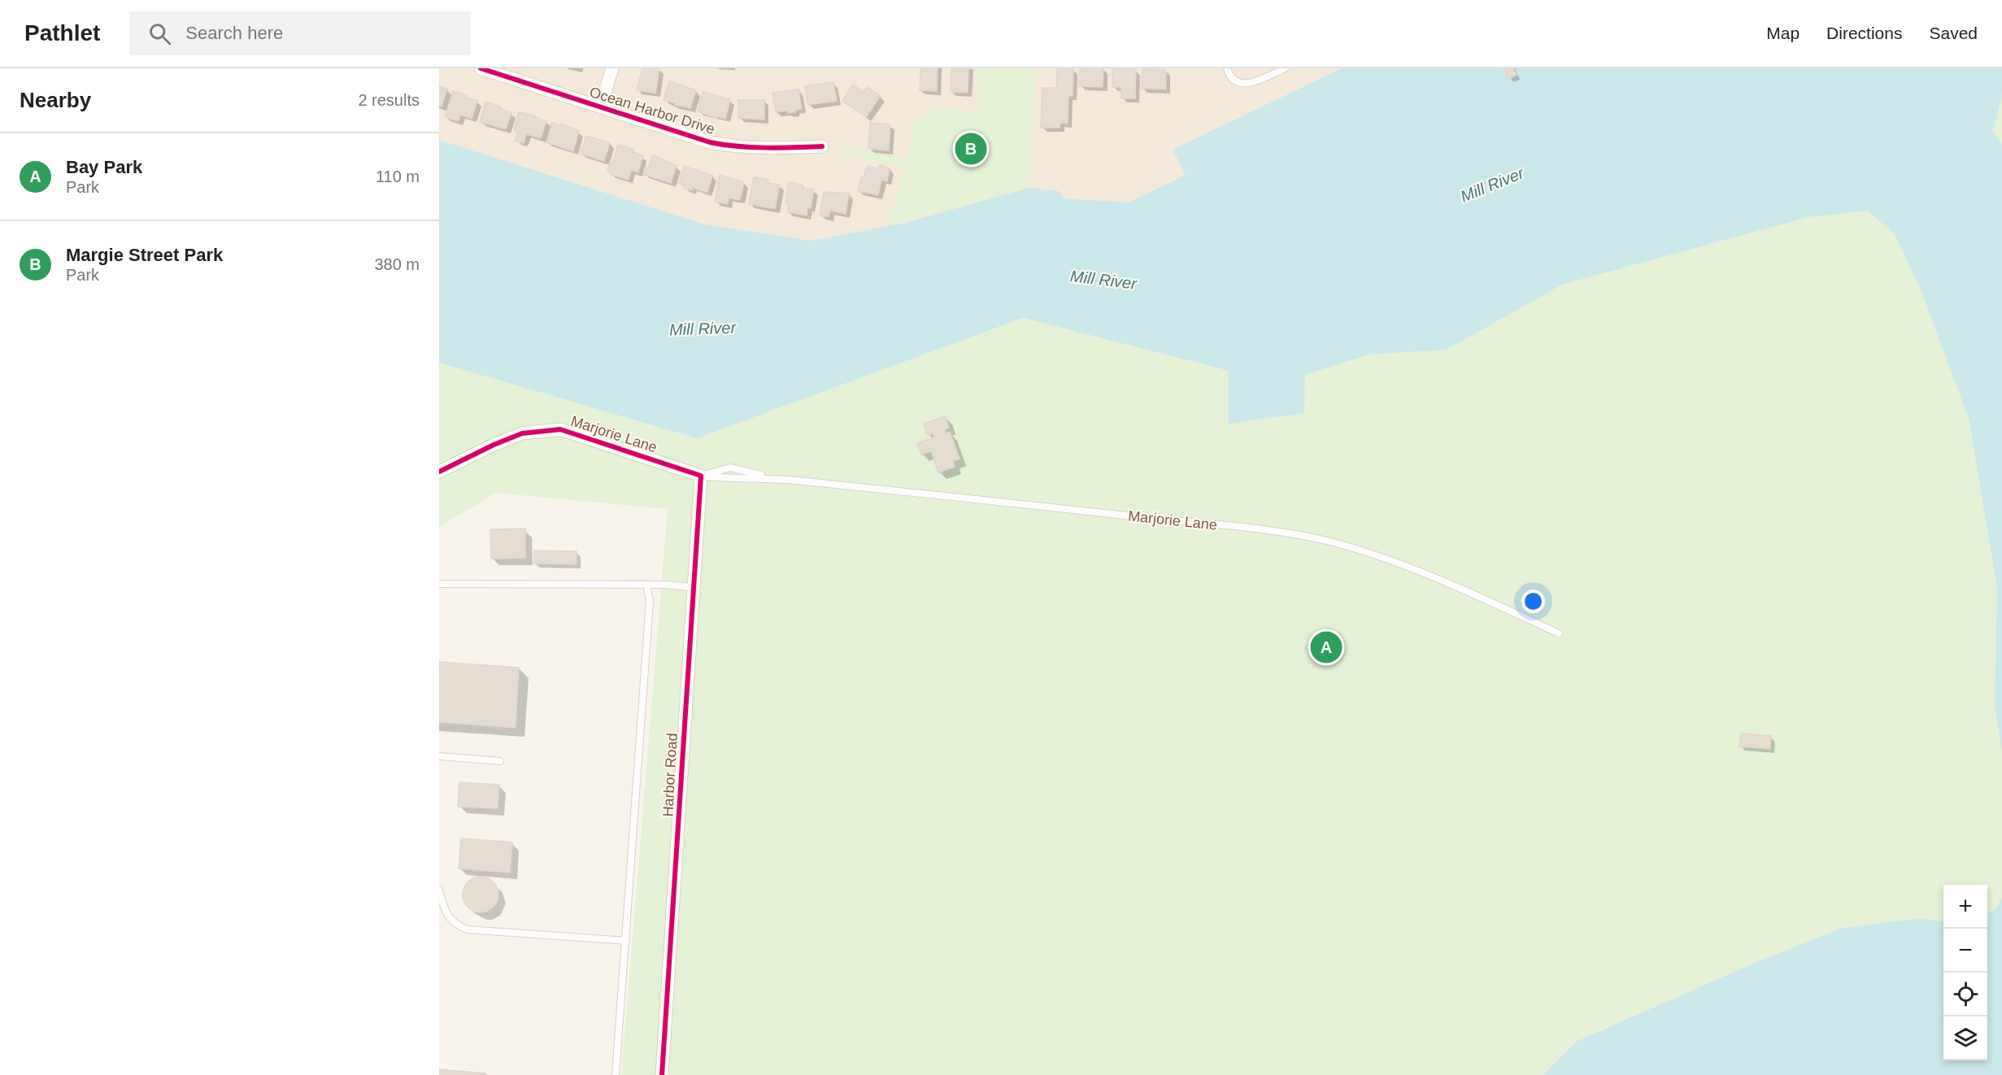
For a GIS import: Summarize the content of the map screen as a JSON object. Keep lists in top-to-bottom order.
{
  "streets": {
    "street": ["Ocean Harbor Drive", "Marjorie Lane", "Harbor Road"]
  },
  "crossings": [
    ["Marjorie Lane", "Harbor Road"]
  ],
  "water": ["Mill River"],
  "page": {
    "header": "Pathlet",
    "search": "Search here",
    "nav": ["Map", "Directions", "Saved"],
    "heading": ["Nearby", "2 results"],
    "pins": ["B", "A"],
    "list": [
      {
        "mark": "A",
        "name": "Bay Park",
        "note": "Park",
        "value": "110 m"
      },
      {
        "mark": "B",
        "name": "Margie Street Park",
        "note": "Park",
        "value": "380 m"
      }
    ],
    "map_buttons": ["+", "−"]
  }
}
